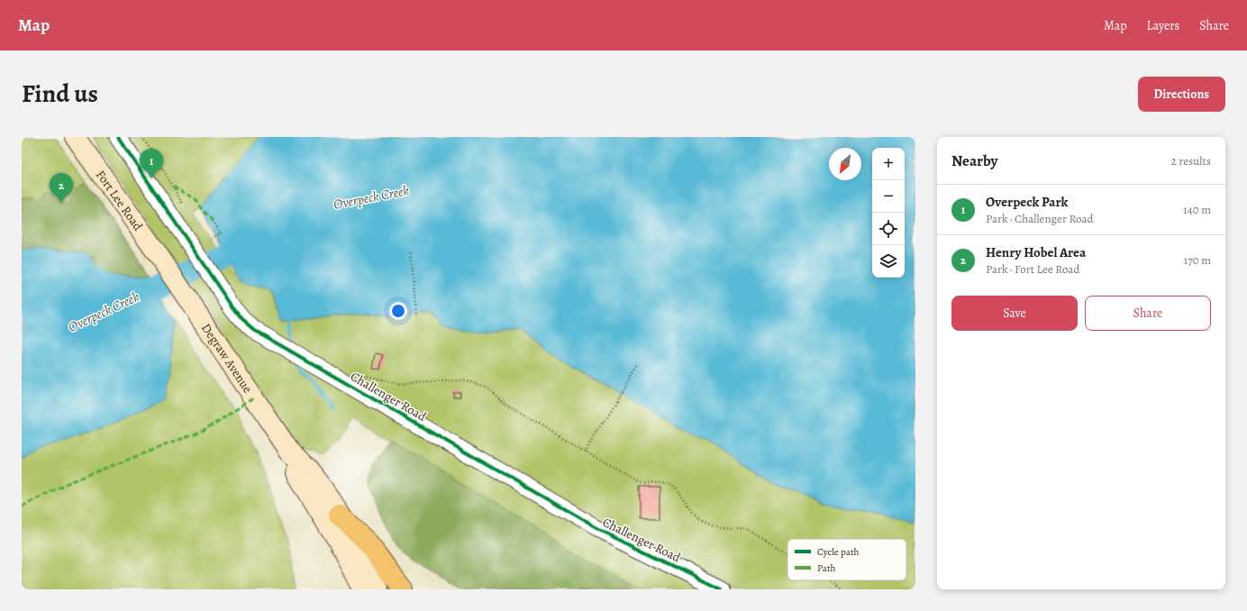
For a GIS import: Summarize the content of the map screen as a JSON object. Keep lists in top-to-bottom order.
{
  "streets": {
    "main road": ["Fort Lee Road", "Degraw Avenue"],
    "street": ["Challenger Road"]
  },
  "crossings": [
    ["Fort Lee Road", "Degraw Avenue"]
  ],
  "water": ["Overpeck Creek"],
  "legend": ["Cycle path", "Path"],
  "north": "bottom left",
  "page": {
    "header": "Map",
    "nav": ["Map", "Layers", "Share"],
    "title": "Find us",
    "buttons": [
      "Directions",
      ["Save", "Share"]
    ],
    "heading": ["Nearby", "2 results"],
    "map_buttons": ["+", "−"],
    "pins": ["1", "2"],
    "list": [
      {
        "mark": "1",
        "name": "Overpeck Park",
        "note": "Park · Challenger Road",
        "value": "140 m"
      },
      {
        "mark": "2",
        "name": "Henry Hobel Area",
        "note": "Park · Fort Lee Road",
        "value": "170 m"
      }
    ]
  }
}
